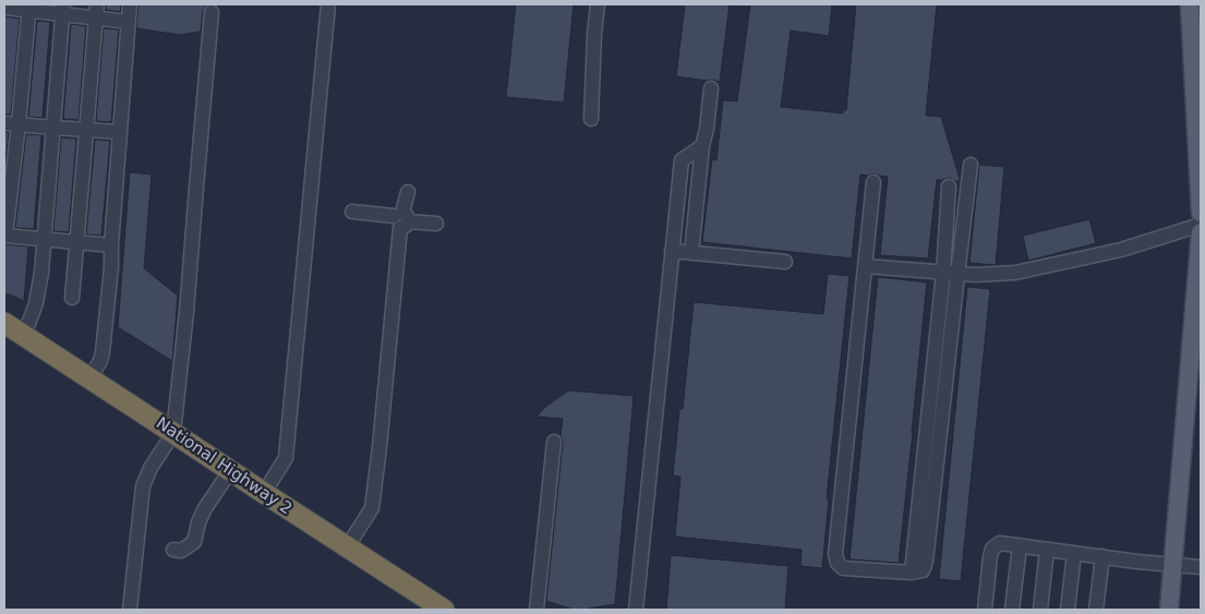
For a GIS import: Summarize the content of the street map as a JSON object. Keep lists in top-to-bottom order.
{
  "streets": {
    "highway": ["National Highway 2"]
  }
}
